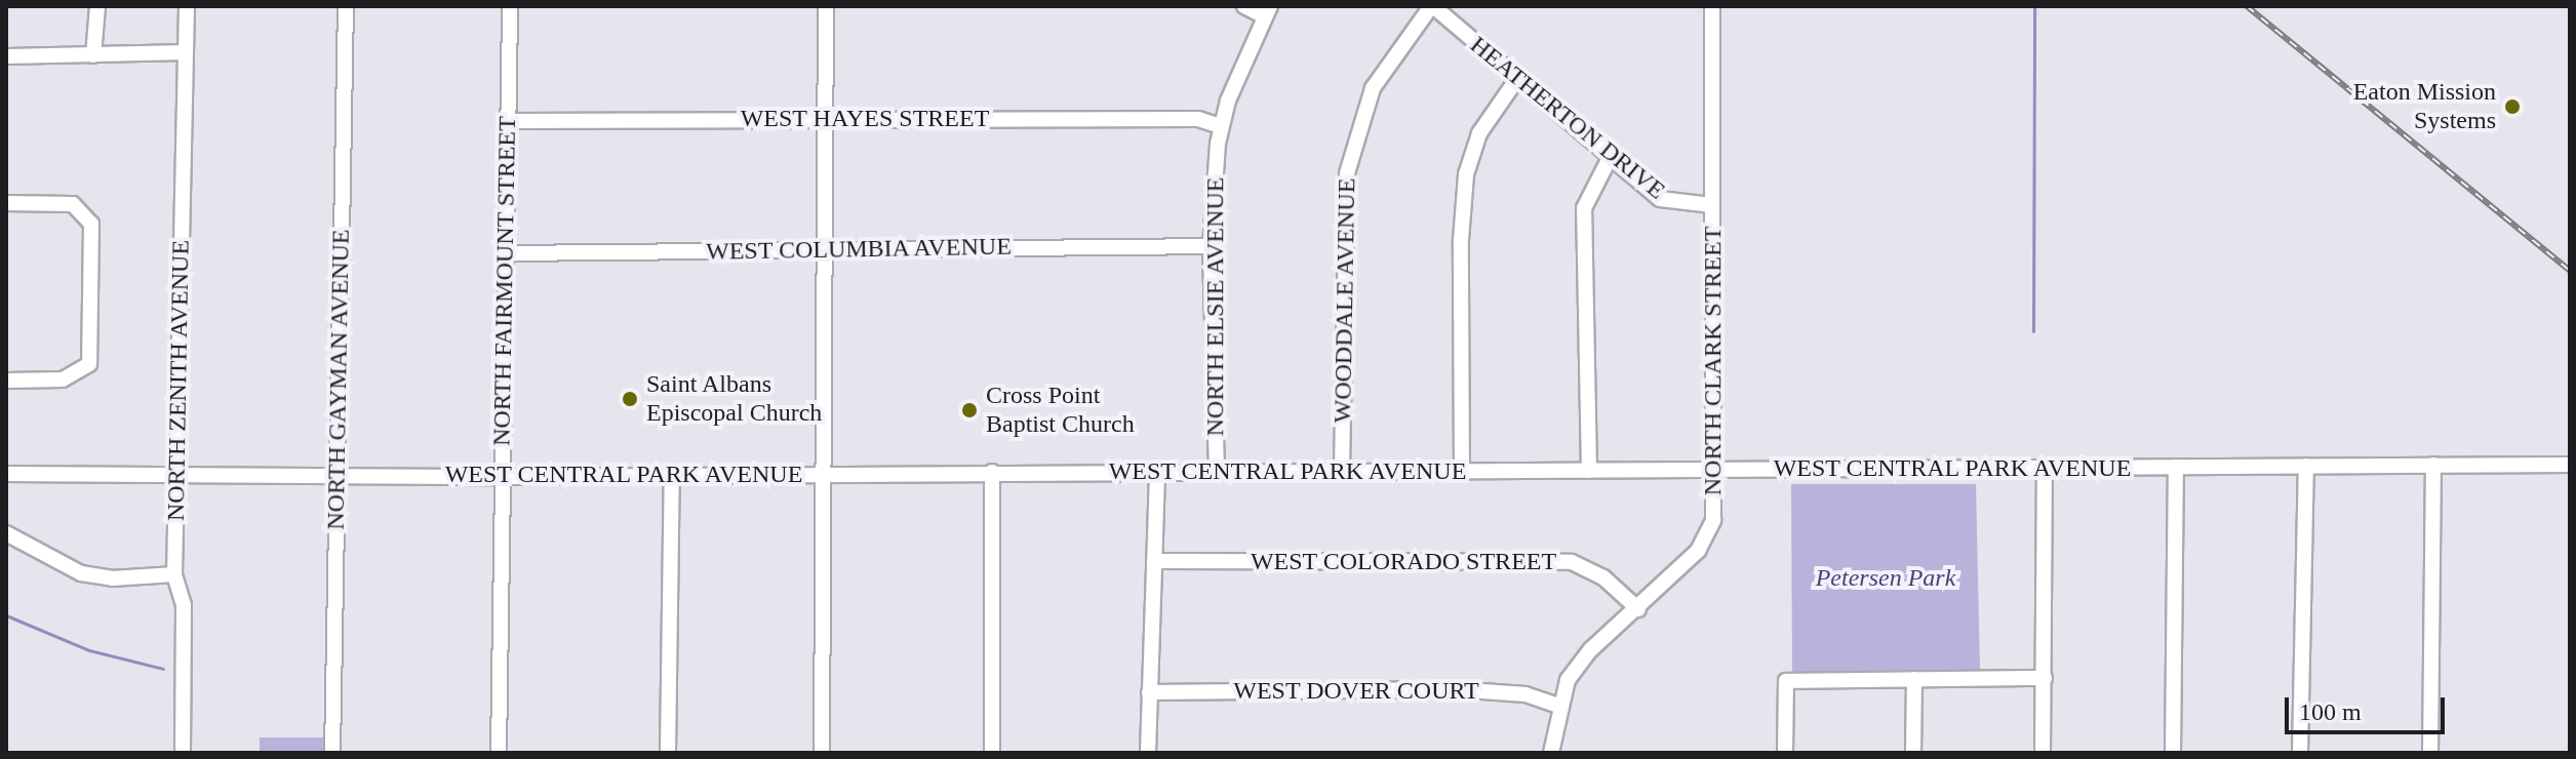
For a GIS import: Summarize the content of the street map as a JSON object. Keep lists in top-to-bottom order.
{
  "streets": {
    "street": [
      "HEATHERTON DRIVE",
      "WEST HAYES STREET",
      "WEST COLUMBIA AVENUE",
      "NORTH FAIRMOUNT STREET",
      "WOODDALE AVENUE",
      "NORTH ELSIE AVENUE",
      "NORTH CLARK STREET",
      "NORTH GAYMAN AVENUE",
      "NORTH ZENITH AVENUE",
      "WEST CENTRAL PARK AVENUE",
      "WEST COLORADO STREET",
      "WEST DOVER COURT"
    ]
  },
  "crossings": [
    ["HEATHERTON DRIVE", "WOODDALE AVENUE"],
    ["HEATHERTON DRIVE", "NORTH CLARK STREET"],
    ["WEST HAYES STREET", "NORTH FAIRMOUNT STREET"],
    ["WEST HAYES STREET", "NORTH ELSIE AVENUE"],
    ["WEST COLUMBIA AVENUE", "NORTH FAIRMOUNT STREET"],
    ["WEST COLUMBIA AVENUE", "NORTH ELSIE AVENUE"],
    ["NORTH FAIRMOUNT STREET", "WEST CENTRAL PARK AVENUE"],
    ["WOODDALE AVENUE", "WEST CENTRAL PARK AVENUE"],
    ["NORTH ELSIE AVENUE", "WEST CENTRAL PARK AVENUE"],
    ["NORTH CLARK STREET", "WEST CENTRAL PARK AVENUE"],
    ["NORTH CLARK STREET", "WEST COLORADO STREET"],
    ["NORTH CLARK STREET", "WEST DOVER COURT"],
    ["NORTH GAYMAN AVENUE", "WEST CENTRAL PARK AVENUE"],
    ["NORTH ZENITH AVENUE", "WEST CENTRAL PARK AVENUE"]
  ],
  "parks": ["Petersen Park"],
  "places": ["Eaton Mission Systems", "Saint Albans Episcopal Church", "Cross Point Baptist Church"],
  "scale_bar": "100 m"
}
